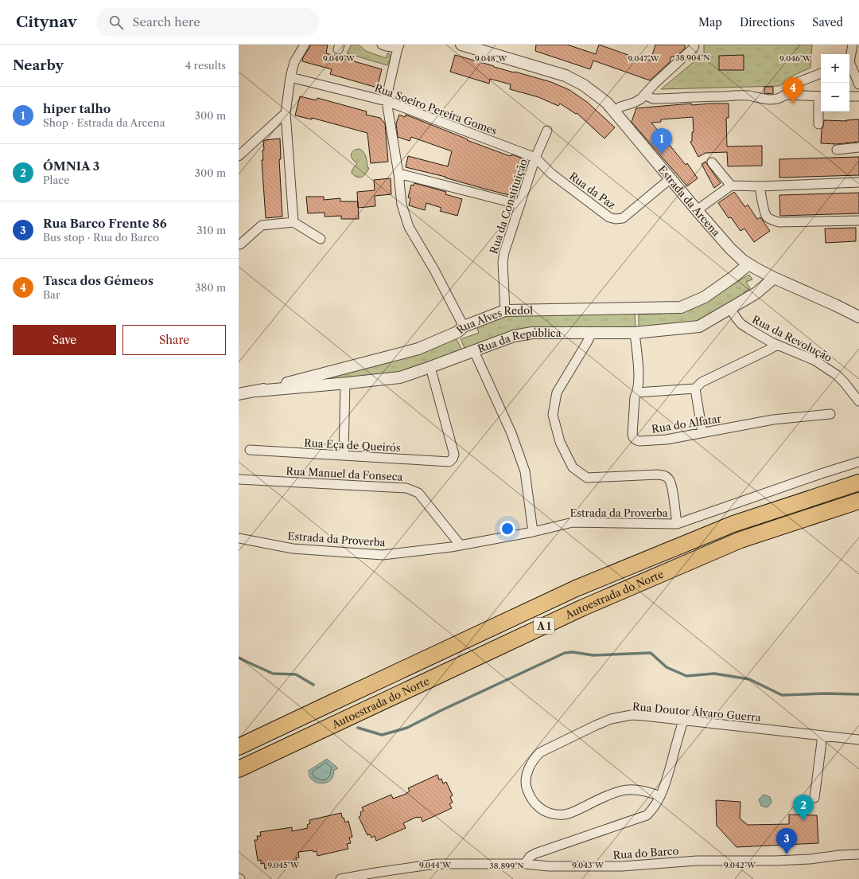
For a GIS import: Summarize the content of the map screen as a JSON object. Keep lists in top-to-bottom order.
{
  "streets": {
    "highway": ["Autoestrada do Norte", "A 1"],
    "street": [
      "Rua Soeiro Pereira Gomes",
      "Rua da Paz",
      "Estrada da Arcena",
      "Rua da Constituição",
      "Rua Alves Redol",
      "Rua da Revolução",
      "Rua da República",
      "Rua do Alfatar",
      "Rua Eça de Queirós",
      "Rua Manuel da Fonseca",
      "Estrada da Proverba",
      "Rua Doutor Álvaro Guerra",
      "Rua do Barco"
    ]
  },
  "crossings": [
    ["Rua Soeiro Pereira Gomes", "Rua da Paz"],
    ["Rua Soeiro Pereira Gomes", "Rua da Constituição"],
    ["Rua da Paz", "Estrada da Arcena"],
    ["Rua da Paz", "Rua da Constituição"],
    ["Estrada da Arcena", "Rua Alves Redol"],
    ["Estrada da Arcena", "Rua da República"],
    ["Rua da Constituição", "Rua Alves Redol"],
    ["Rua Alves Redol", "Rua da República"],
    ["Rua da Revolução", "Rua da República"],
    ["Rua da República", "Rua do Alfatar"],
    ["Rua da República", "Rua Eça de Queirós"],
    ["Rua Manuel da Fonseca", "Estrada da Proverba"]
  ],
  "page": {
    "header": "Citynav",
    "search": "Search here",
    "nav": ["Map", "Directions", "Saved"],
    "heading": ["Nearby", "4 results"],
    "map_buttons": ["+", "−"],
    "pins": [
      "4",
      "1",
      "2",
      "3"
    ],
    "list": [
      {
        "mark": "1",
        "name": "hiper talho",
        "note": "Shop · Estrada da Arcena",
        "value": "300 m"
      },
      {
        "mark": "2",
        "name": "ÓMNIA 3",
        "note": "Place",
        "value": "300 m"
      },
      {
        "mark": "3",
        "name": "Rua Barco Frente 86",
        "note": "Bus stop · Rua do Barco",
        "value": "310 m"
      },
      {
        "mark": "4",
        "name": "Tasca dos Gémeos",
        "note": "Bar",
        "value": "380 m"
      }
    ],
    "buttons": ["Save", "Share"]
  },
  "coordinates": [
    "38.904°N",
    "9.049°W",
    "9.048°W",
    "9.047°W",
    "9.046°W",
    "9.045°W",
    "9.044°W",
    "9.043°W",
    "9.042°W",
    "38.899°N"
  ]
}
